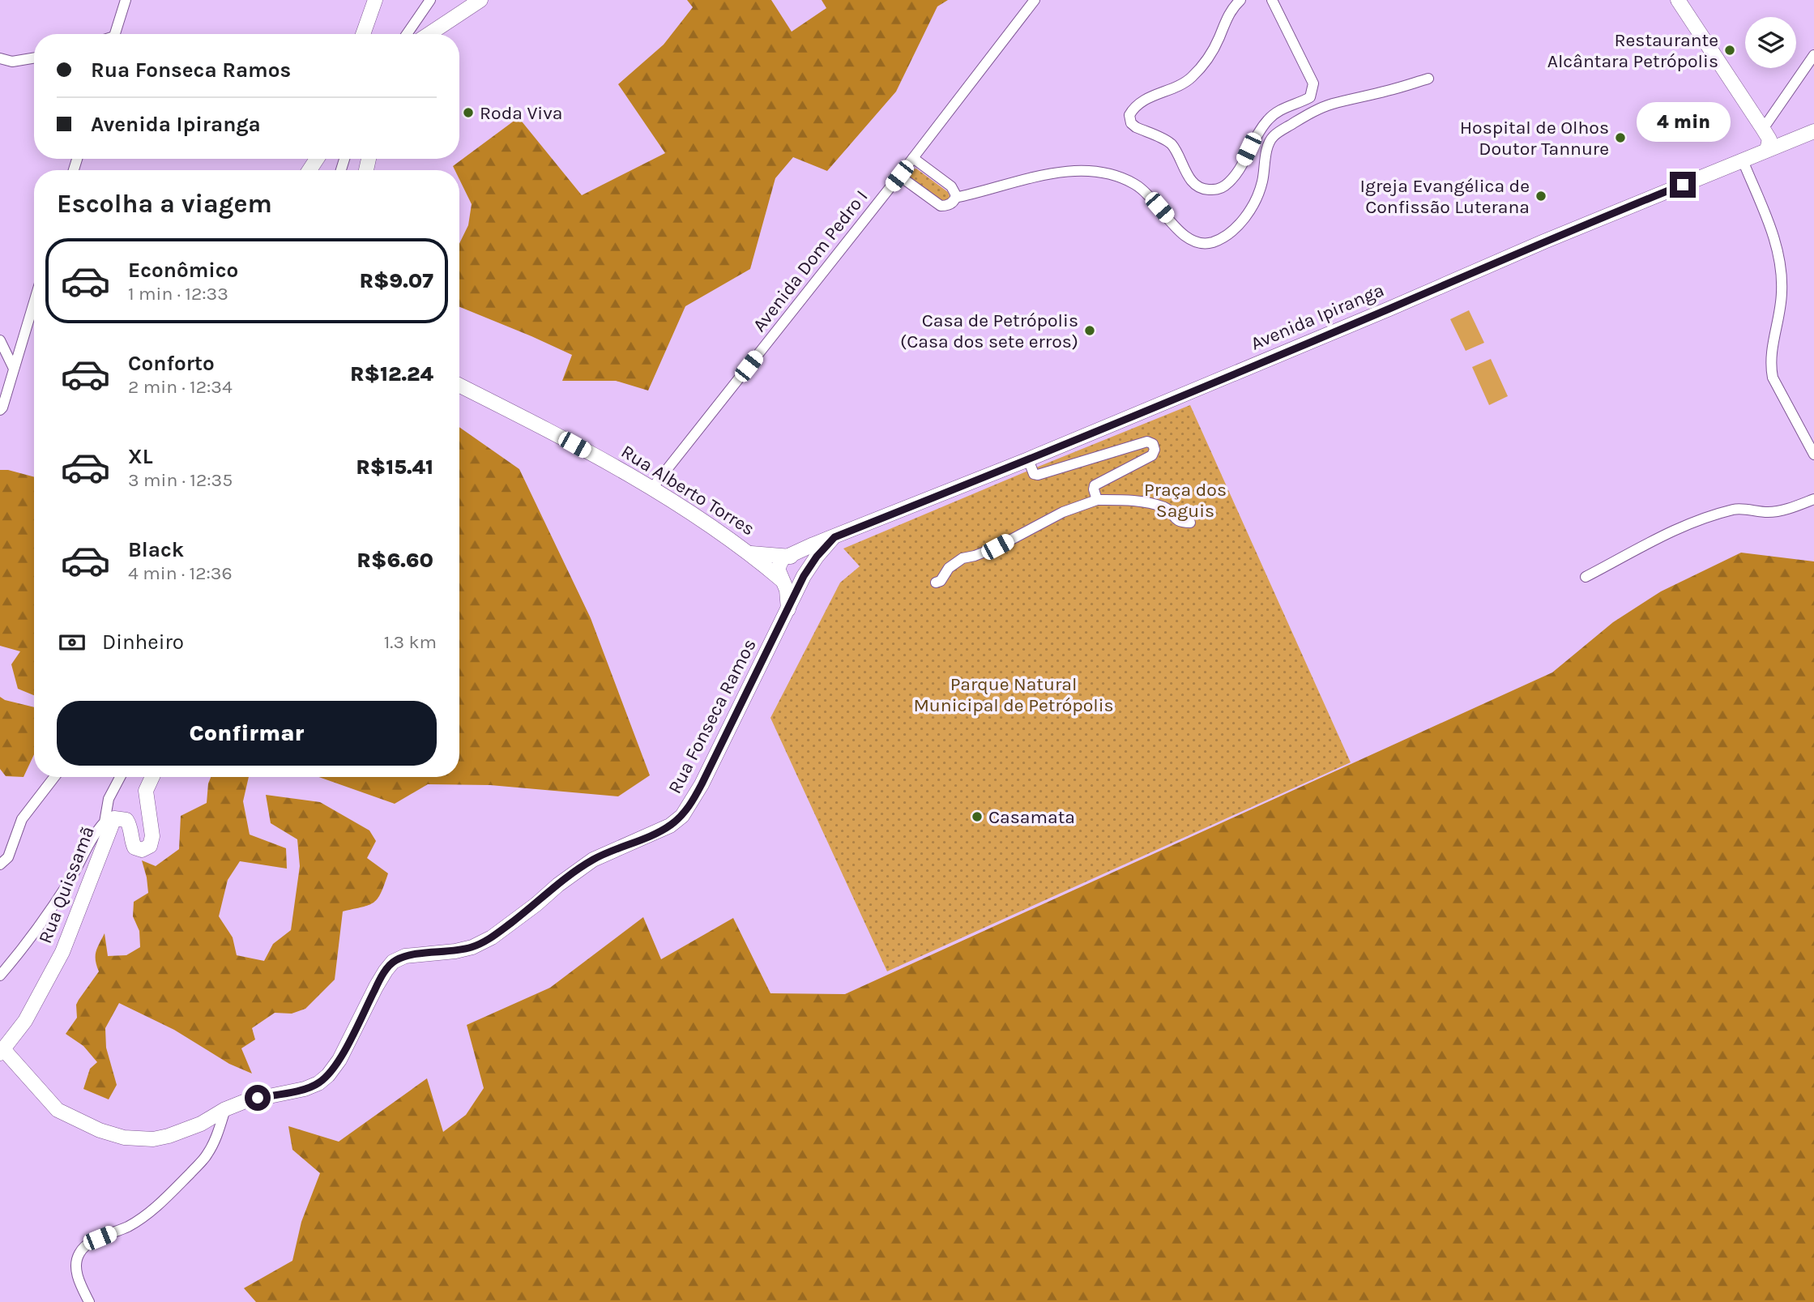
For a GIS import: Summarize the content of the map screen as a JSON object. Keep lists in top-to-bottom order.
{
  "streets": {
    "main road": [
      "Avenida Ipiranga",
      "Rua Alberto Torres",
      "Rua Fonseca Ramos",
      "Rua Quissamã"
    ],
    "street": ["Avenida Dom Pedro I"]
  },
  "crossings": [
    ["Avenida Dom Pedro I", "Rua Alberto Torres"],
    ["Avenida Ipiranga", "Rua Alberto Torres"],
    ["Avenida Ipiranga", "Rua Fonseca Ramos"],
    ["Rua Alberto Torres", "Rua Fonseca Ramos"]
  ],
  "parks": ["Praça dos Saguis", "Parque Natural Municipal de Petrópolis"],
  "places": [
    "Restaurante Alcântara Petrópolis",
    "Roda Viva",
    "Hospital de Olhos Doutor Tannure",
    "Igreja Evangélica de Confissão Luterana",
    "Casa de Petrópolis (Casa dos sete erros)",
    "Casamata"
  ],
  "page": {
    "banner": ["Rua Fonseca Ramos", "Avenida Ipiranga"],
    "bubble": "4 min",
    "heading": "Escolha a viagem",
    "list": [
      {
        "name": "Econômico",
        "note": "1 min · 12:33",
        "value": "R$9.07"
      },
      {
        "name": "Conforto",
        "note": "2 min · 12:34",
        "value": "R$12.24"
      },
      {
        "name": "XL",
        "note": "3 min · 12:35",
        "value": "R$15.41"
      },
      {
        "name": "Black",
        "note": "4 min · 12:36",
        "value": "R$6.60"
      }
    ],
    "pay": ["Dinheiro", "1.3 km"],
    "buttons": "Confirmar"
  }
}
